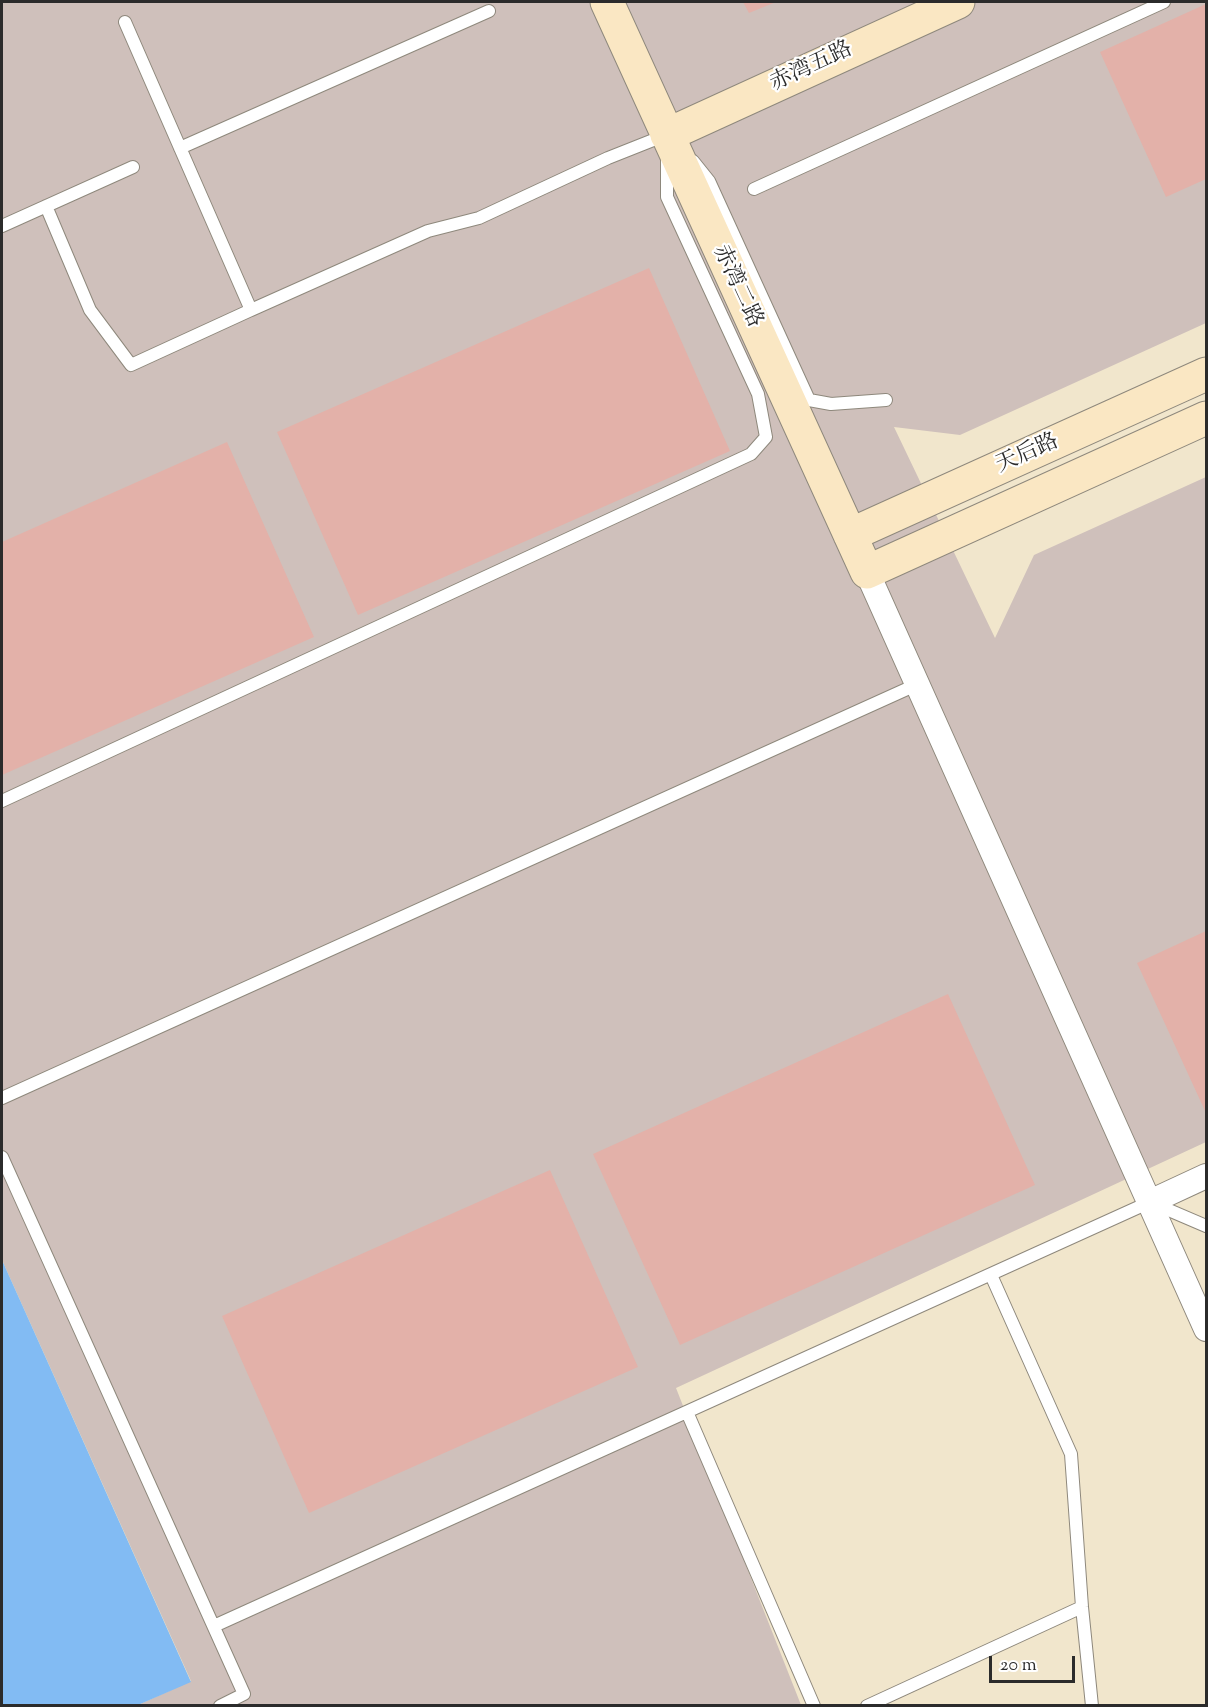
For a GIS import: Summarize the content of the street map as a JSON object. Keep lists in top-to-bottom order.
{
  "streets": {
    "street": ["赤湾五路", "赤湾二路", "天后路"]
  },
  "crossings": [
    ["赤湾五路", "赤湾二路"],
    ["赤湾二路", "天后路"]
  ],
  "scale_bar": "20 m"
}
